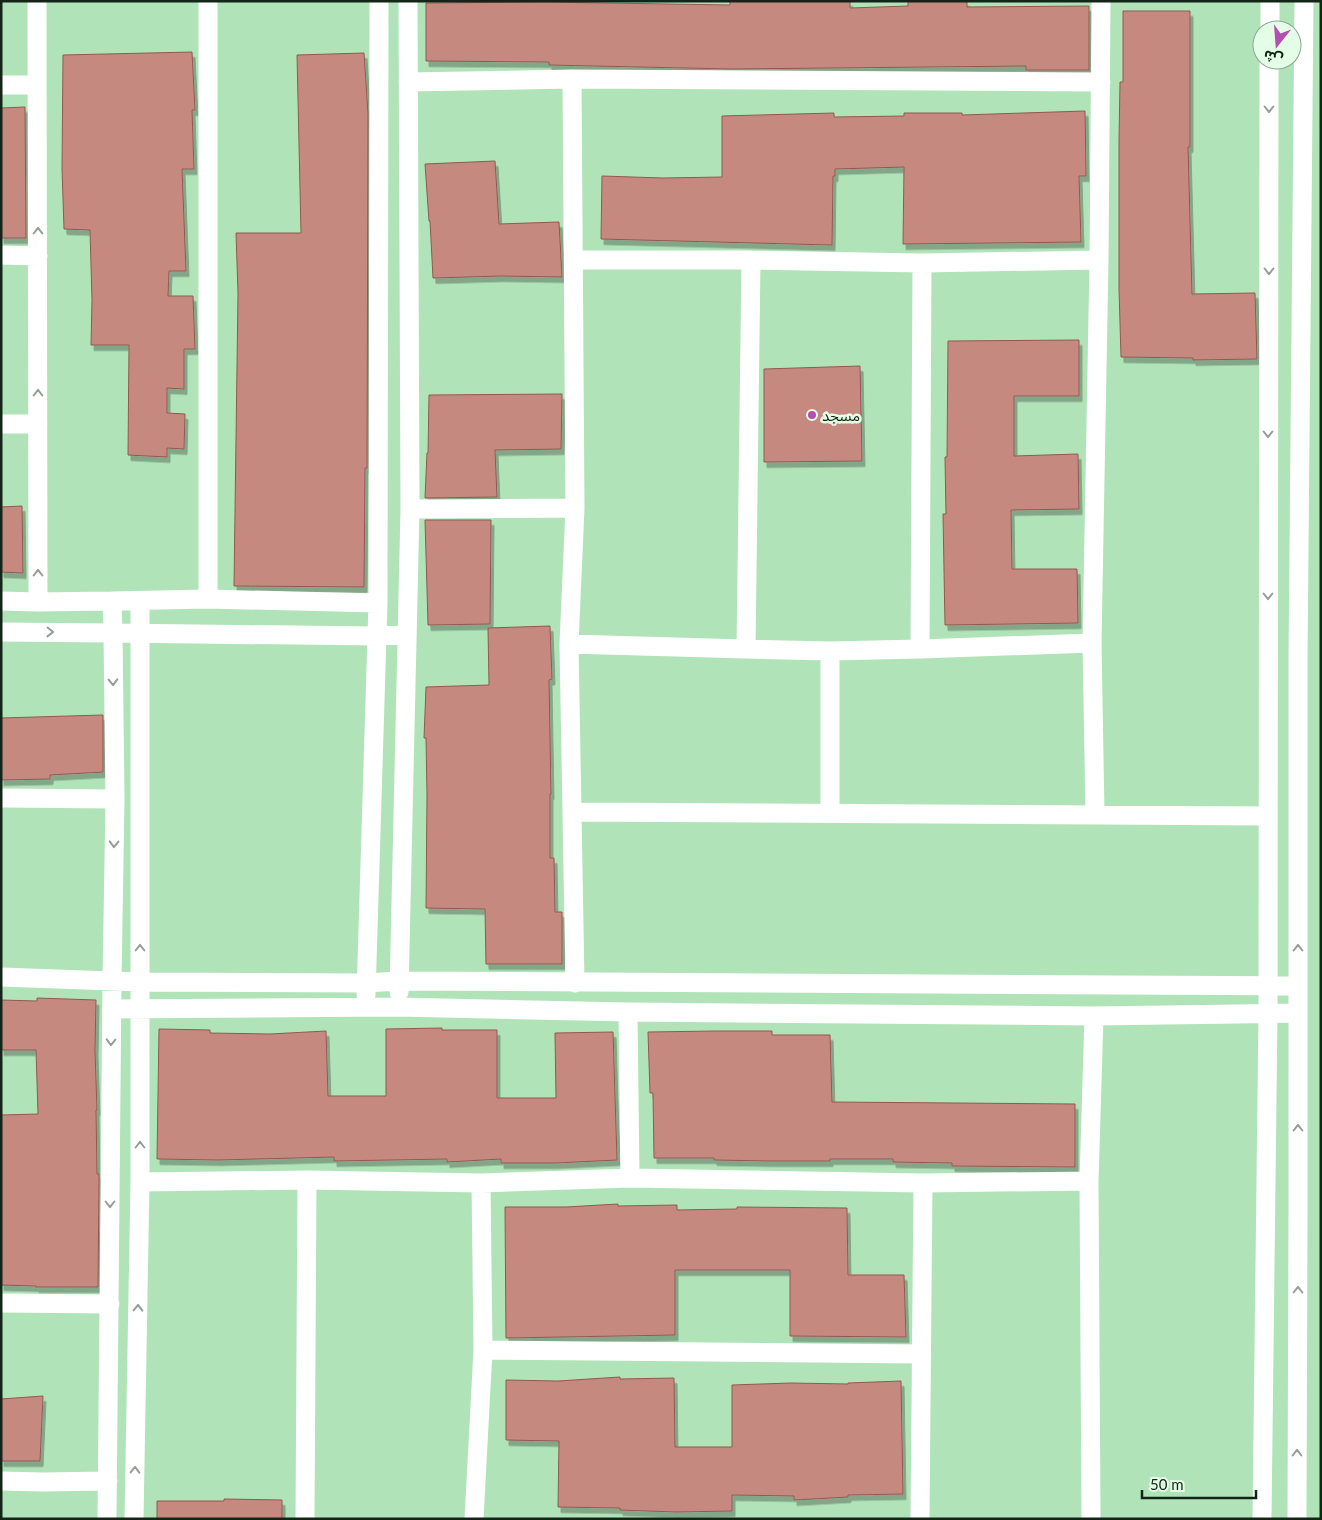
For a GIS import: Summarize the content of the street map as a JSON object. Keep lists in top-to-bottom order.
{
  "places": ["مسجد"],
  "scale_bar": "50 m",
  "north": "bottom"
}
